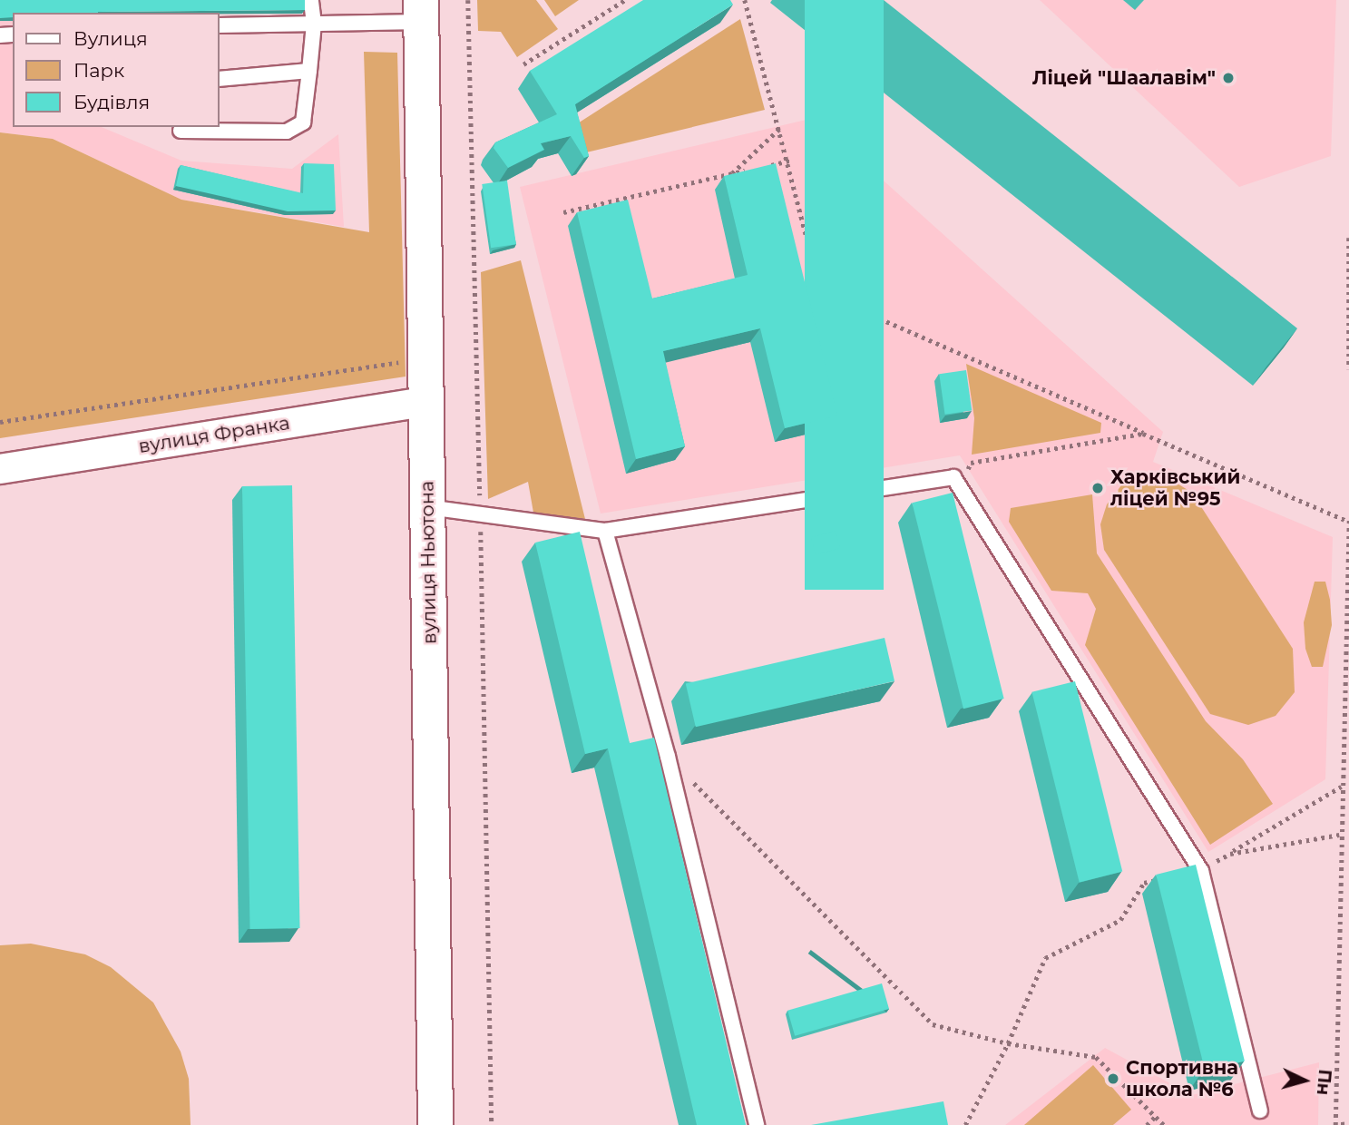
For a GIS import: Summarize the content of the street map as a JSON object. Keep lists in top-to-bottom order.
{
  "streets": {
    "street": ["вулиця Франка", "вулиця Ньютона"]
  },
  "crossings": [
    ["вулиця Франка", "вулиця Ньютона"]
  ],
  "places": ["Ліцей \"Шаалавім\"", "Харківський ліцей №95", "Спортивна школа №6"],
  "legend": ["Вулиця", "Парк", "Будівля"],
  "north": "right"
}
